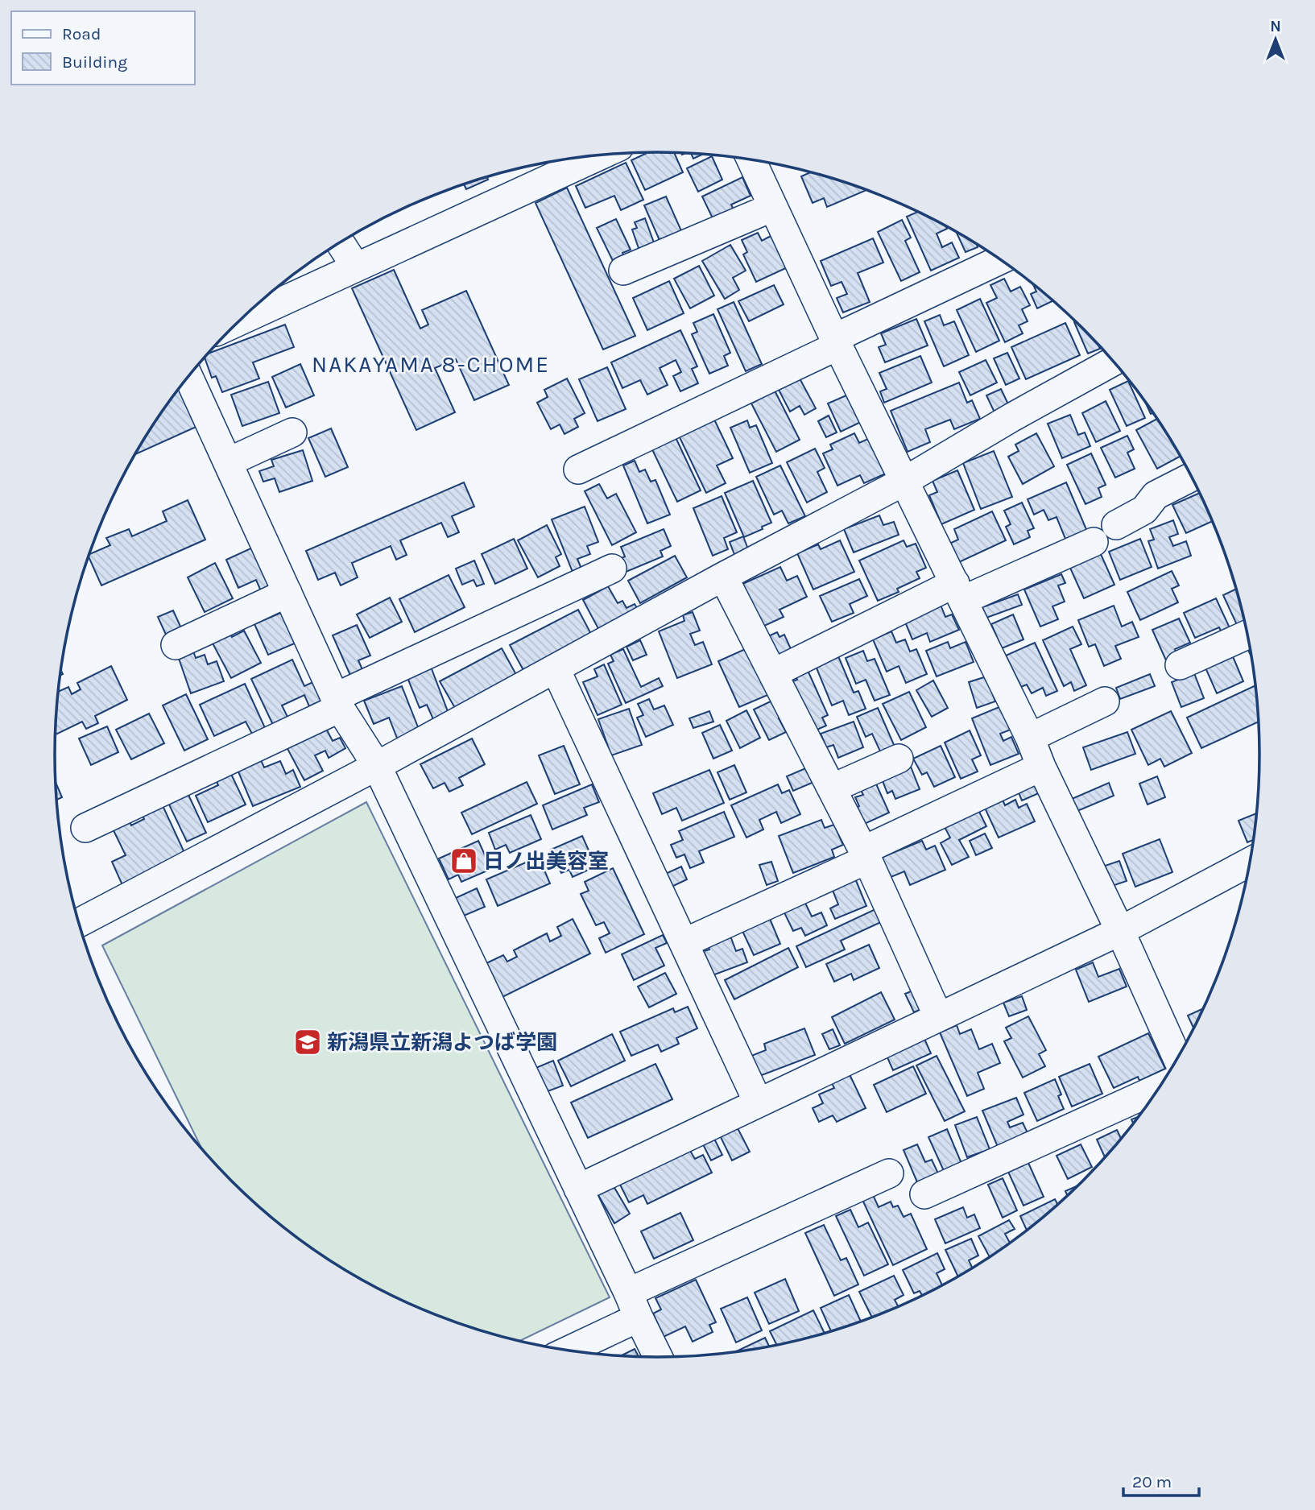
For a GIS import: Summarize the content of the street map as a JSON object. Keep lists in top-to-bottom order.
{
  "districts": ["NAKAYAMA 8-CHOME"],
  "places": {
    "shop": ["日ノ出美容室"],
    "school or university": ["新潟県立新潟よつば学園"]
  },
  "legend": ["Road", "Building"],
  "scale_bar": "20 m",
  "north": "top"
}
